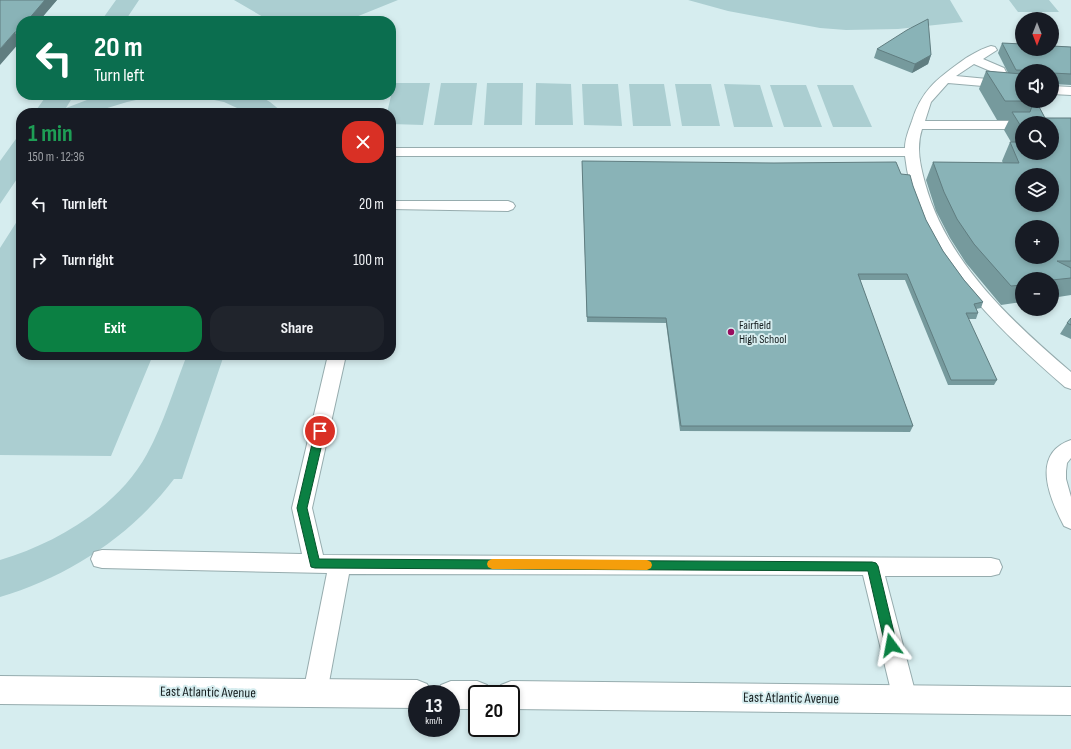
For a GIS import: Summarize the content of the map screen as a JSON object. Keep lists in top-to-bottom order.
{
  "streets": {
    "street": ["East Atlantic Avenue"]
  },
  "places": ["Fairfield High School"],
  "north": "bottom",
  "page": {
    "map_buttons": ["+", "−"],
    "turn": ["20 m", "Turn left"],
    "heading": ["1 min", "150 m · 12:36"],
    "list": [
      {
        "name": "Turn left",
        "value": "20 m"
      },
      {
        "name": "Turn right",
        "value": "100 m"
      }
    ],
    "buttons": ["Exit", "Share"],
    "speed": "13 km/h",
    "limit": "20"
  }
}
